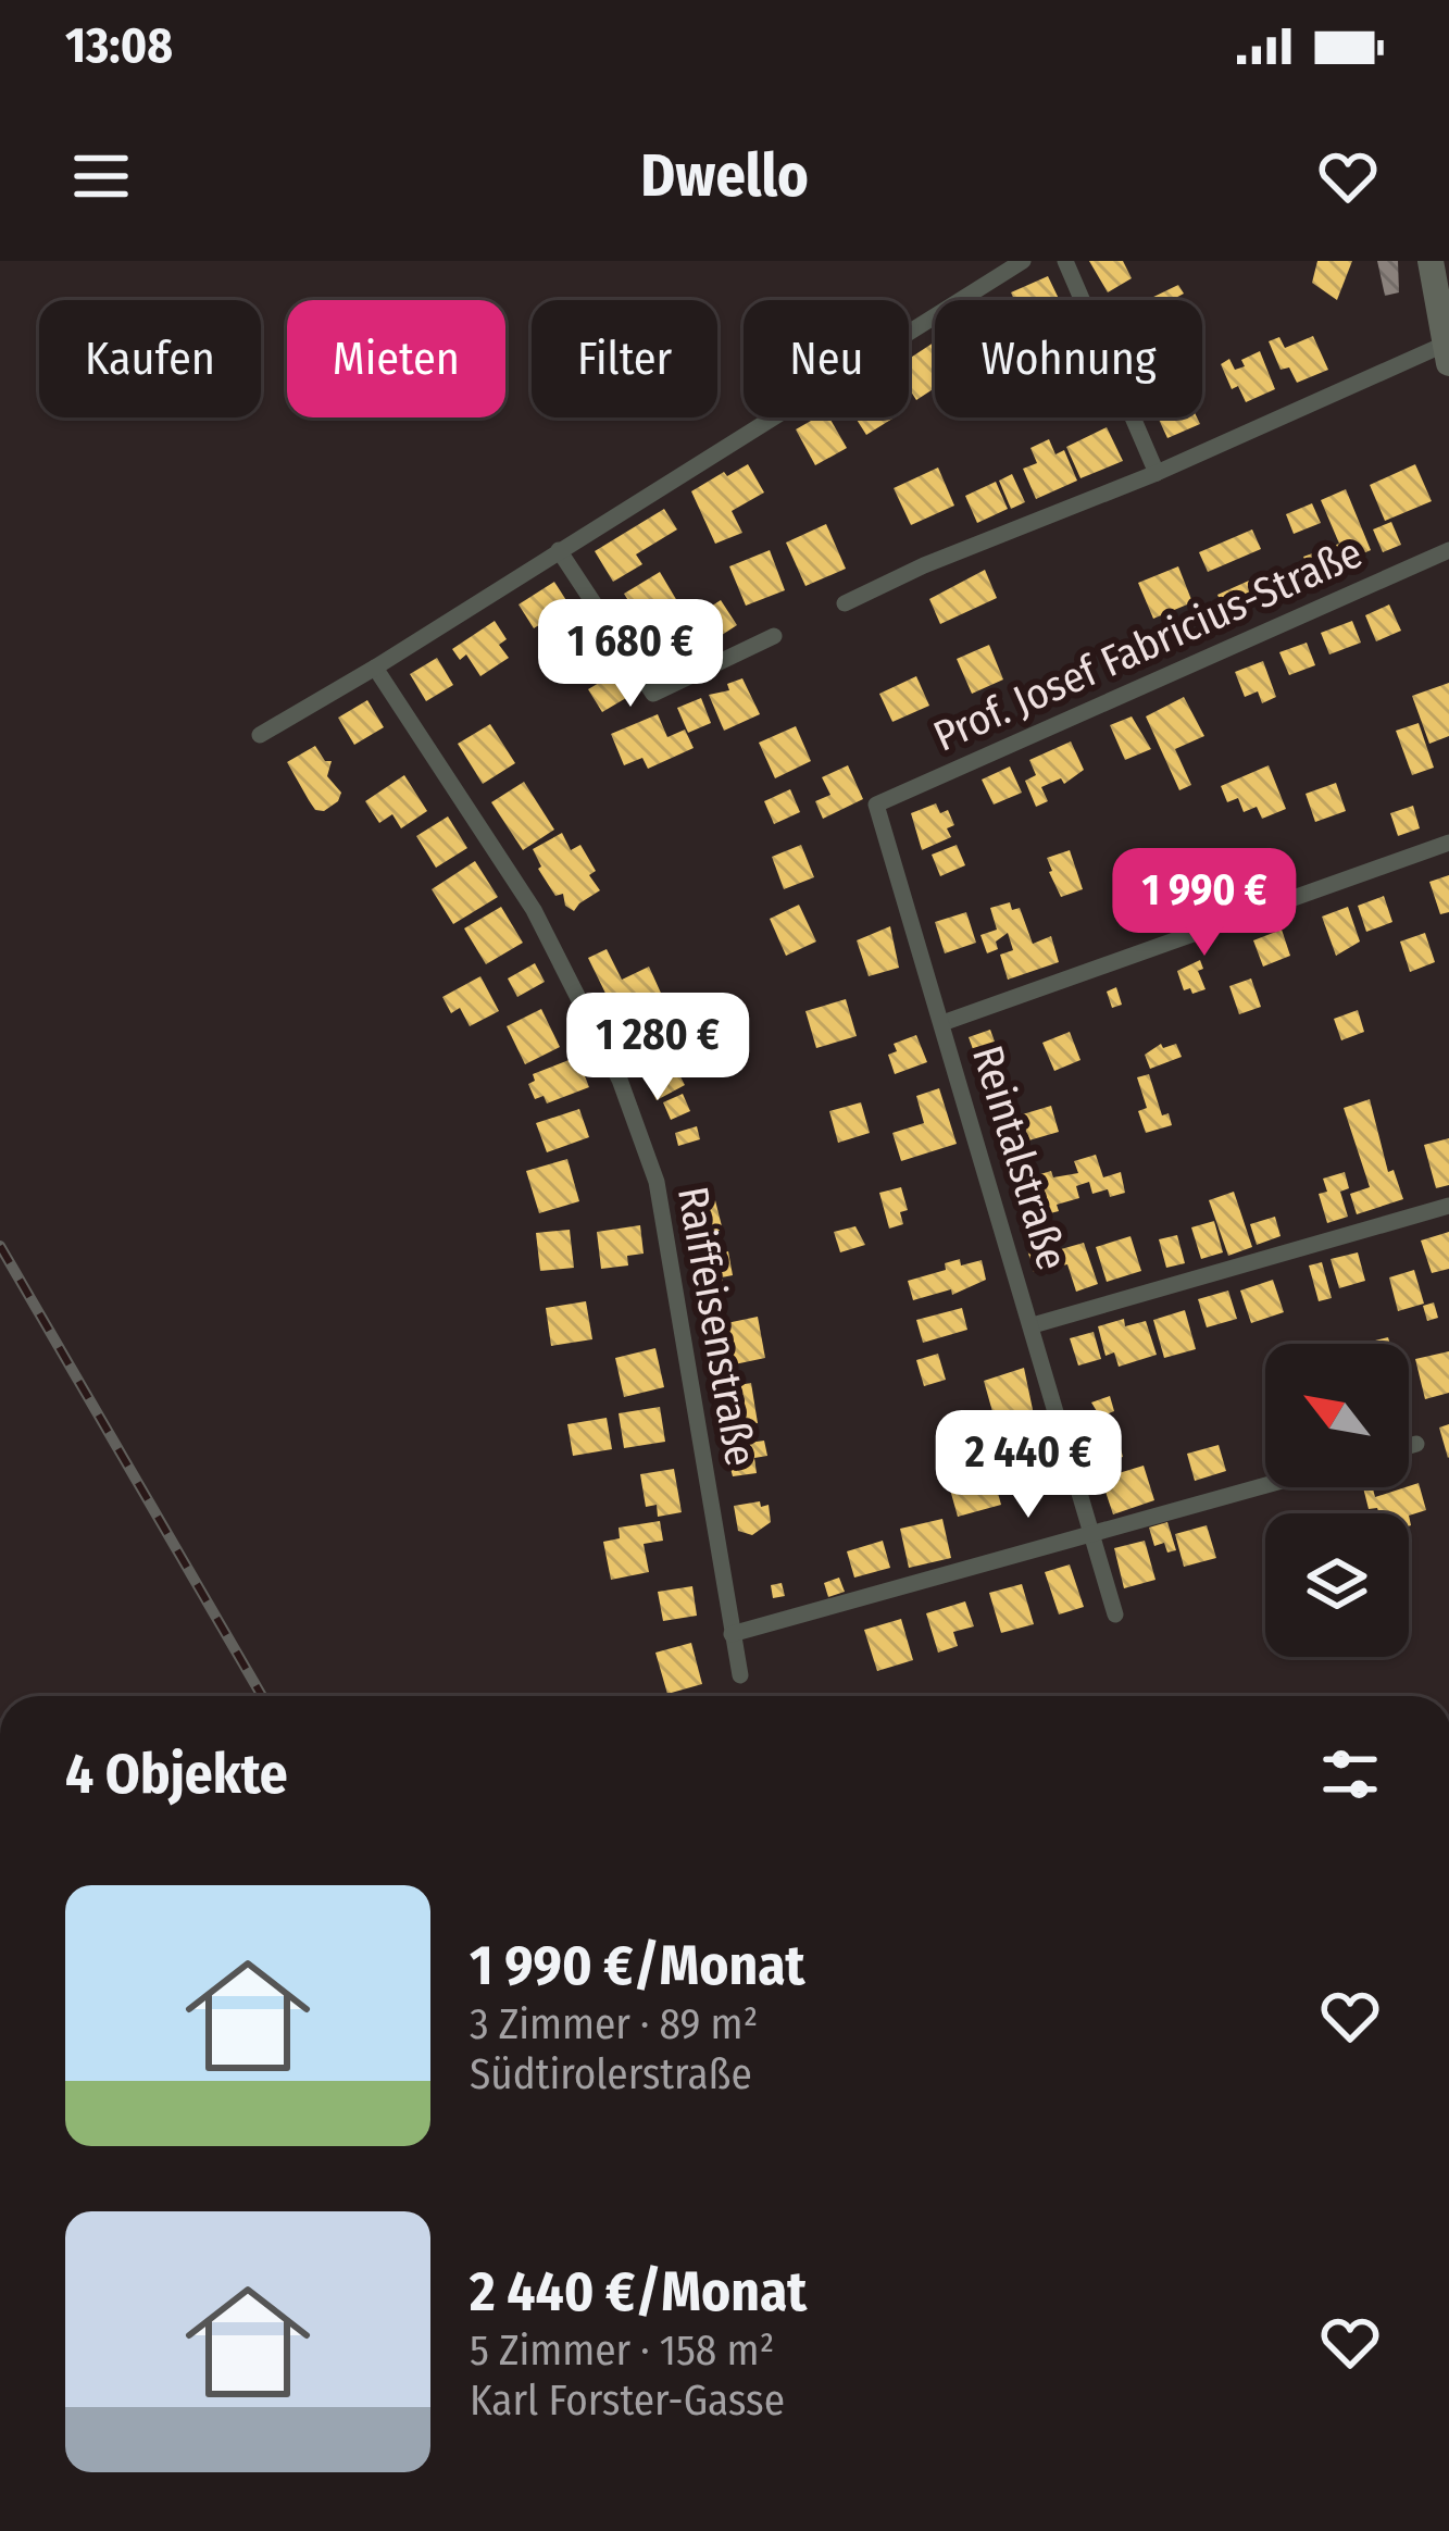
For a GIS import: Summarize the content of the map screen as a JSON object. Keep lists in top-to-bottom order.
{
  "streets": {
    "street": ["Prof. Josef Fabricius-Straße", "Reintalstraße", "Raiffeisenstraße"]
  },
  "crossings": [
    ["Prof. Josef Fabricius-Straße", "Reintalstraße"]
  ],
  "north": "top left",
  "page": {
    "status": "13:08",
    "header": "Dwello",
    "chip": [
      "Kaufen",
      "Mieten",
      "Filter",
      "Neu",
      "Wohnung"
    ],
    "price": [
      "1 680 €",
      "1 990 €",
      "1 280 €",
      "2 440 €"
    ],
    "heading": "4 Objekte",
    "list": [
      {
        "name": "1 990 €/Monat",
        "note": "3 Zimmer · 89 m² · Südtirolerstraße"
      },
      {
        "name": "2 440 €/Monat",
        "note": "5 Zimmer · 158 m² · Karl Forster-Gasse"
      }
    ]
  }
}
